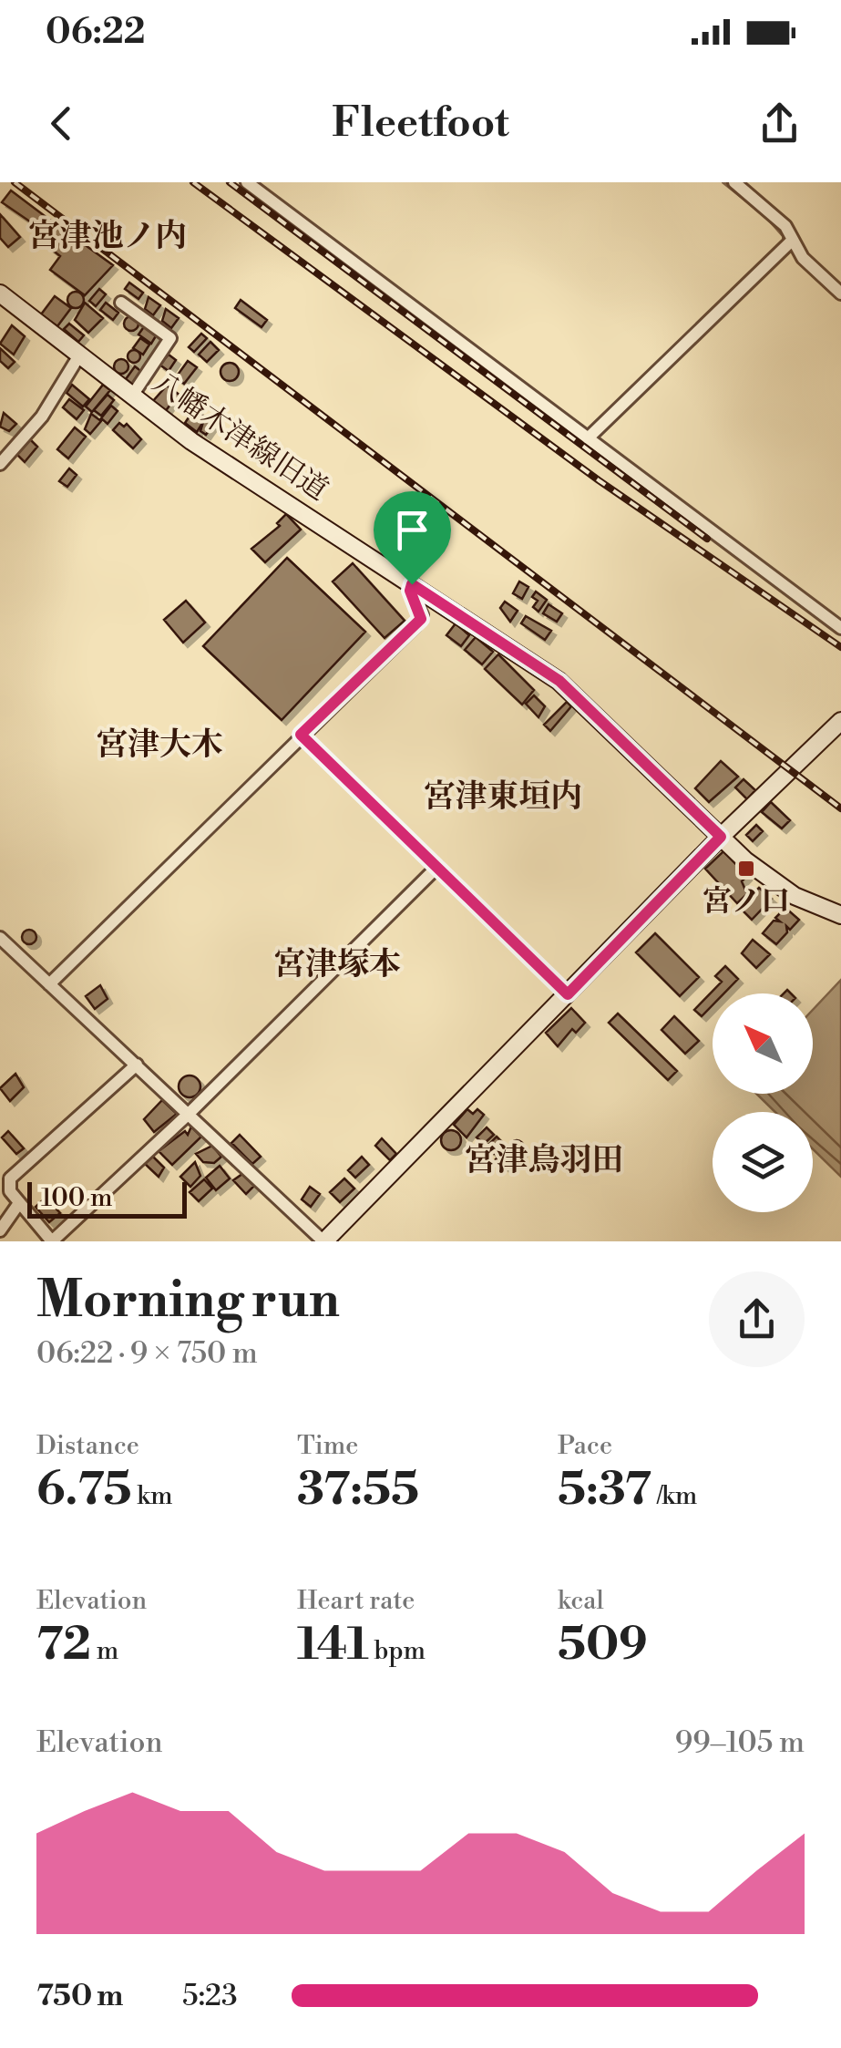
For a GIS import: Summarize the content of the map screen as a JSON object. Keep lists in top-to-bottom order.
{
  "streets": {
    "street": ["八幡木津線旧道"]
  },
  "districts": [
    "宮津池ノ内",
    "宮津大木",
    "宮津東垣内",
    "宮津塚本",
    "宮津鳥羽田"
  ],
  "places": {
    "transit": ["宮ノ口"]
  },
  "scale_bar": "100 m",
  "north": "top left",
  "page": {
    "status": "06:22",
    "header": "Fleetfoot",
    "scale": "100 m",
    "heading": ["Morning run", "06:22 · 9 × 750 m"],
    "stats": [
      ["Distance", "6.75 km"],
      ["Time", "37:55"],
      ["Pace", "5:37 /km"],
      ["Elevation", "72 m"],
      ["Heart rate", "141 bpm"],
      ["kcal", "509"]
    ],
    "chart": ["Elevation", "99–105 m"],
    "list": [
      {
        "name": "750 m",
        "note": "5:23"
      }
    ]
  }
}
